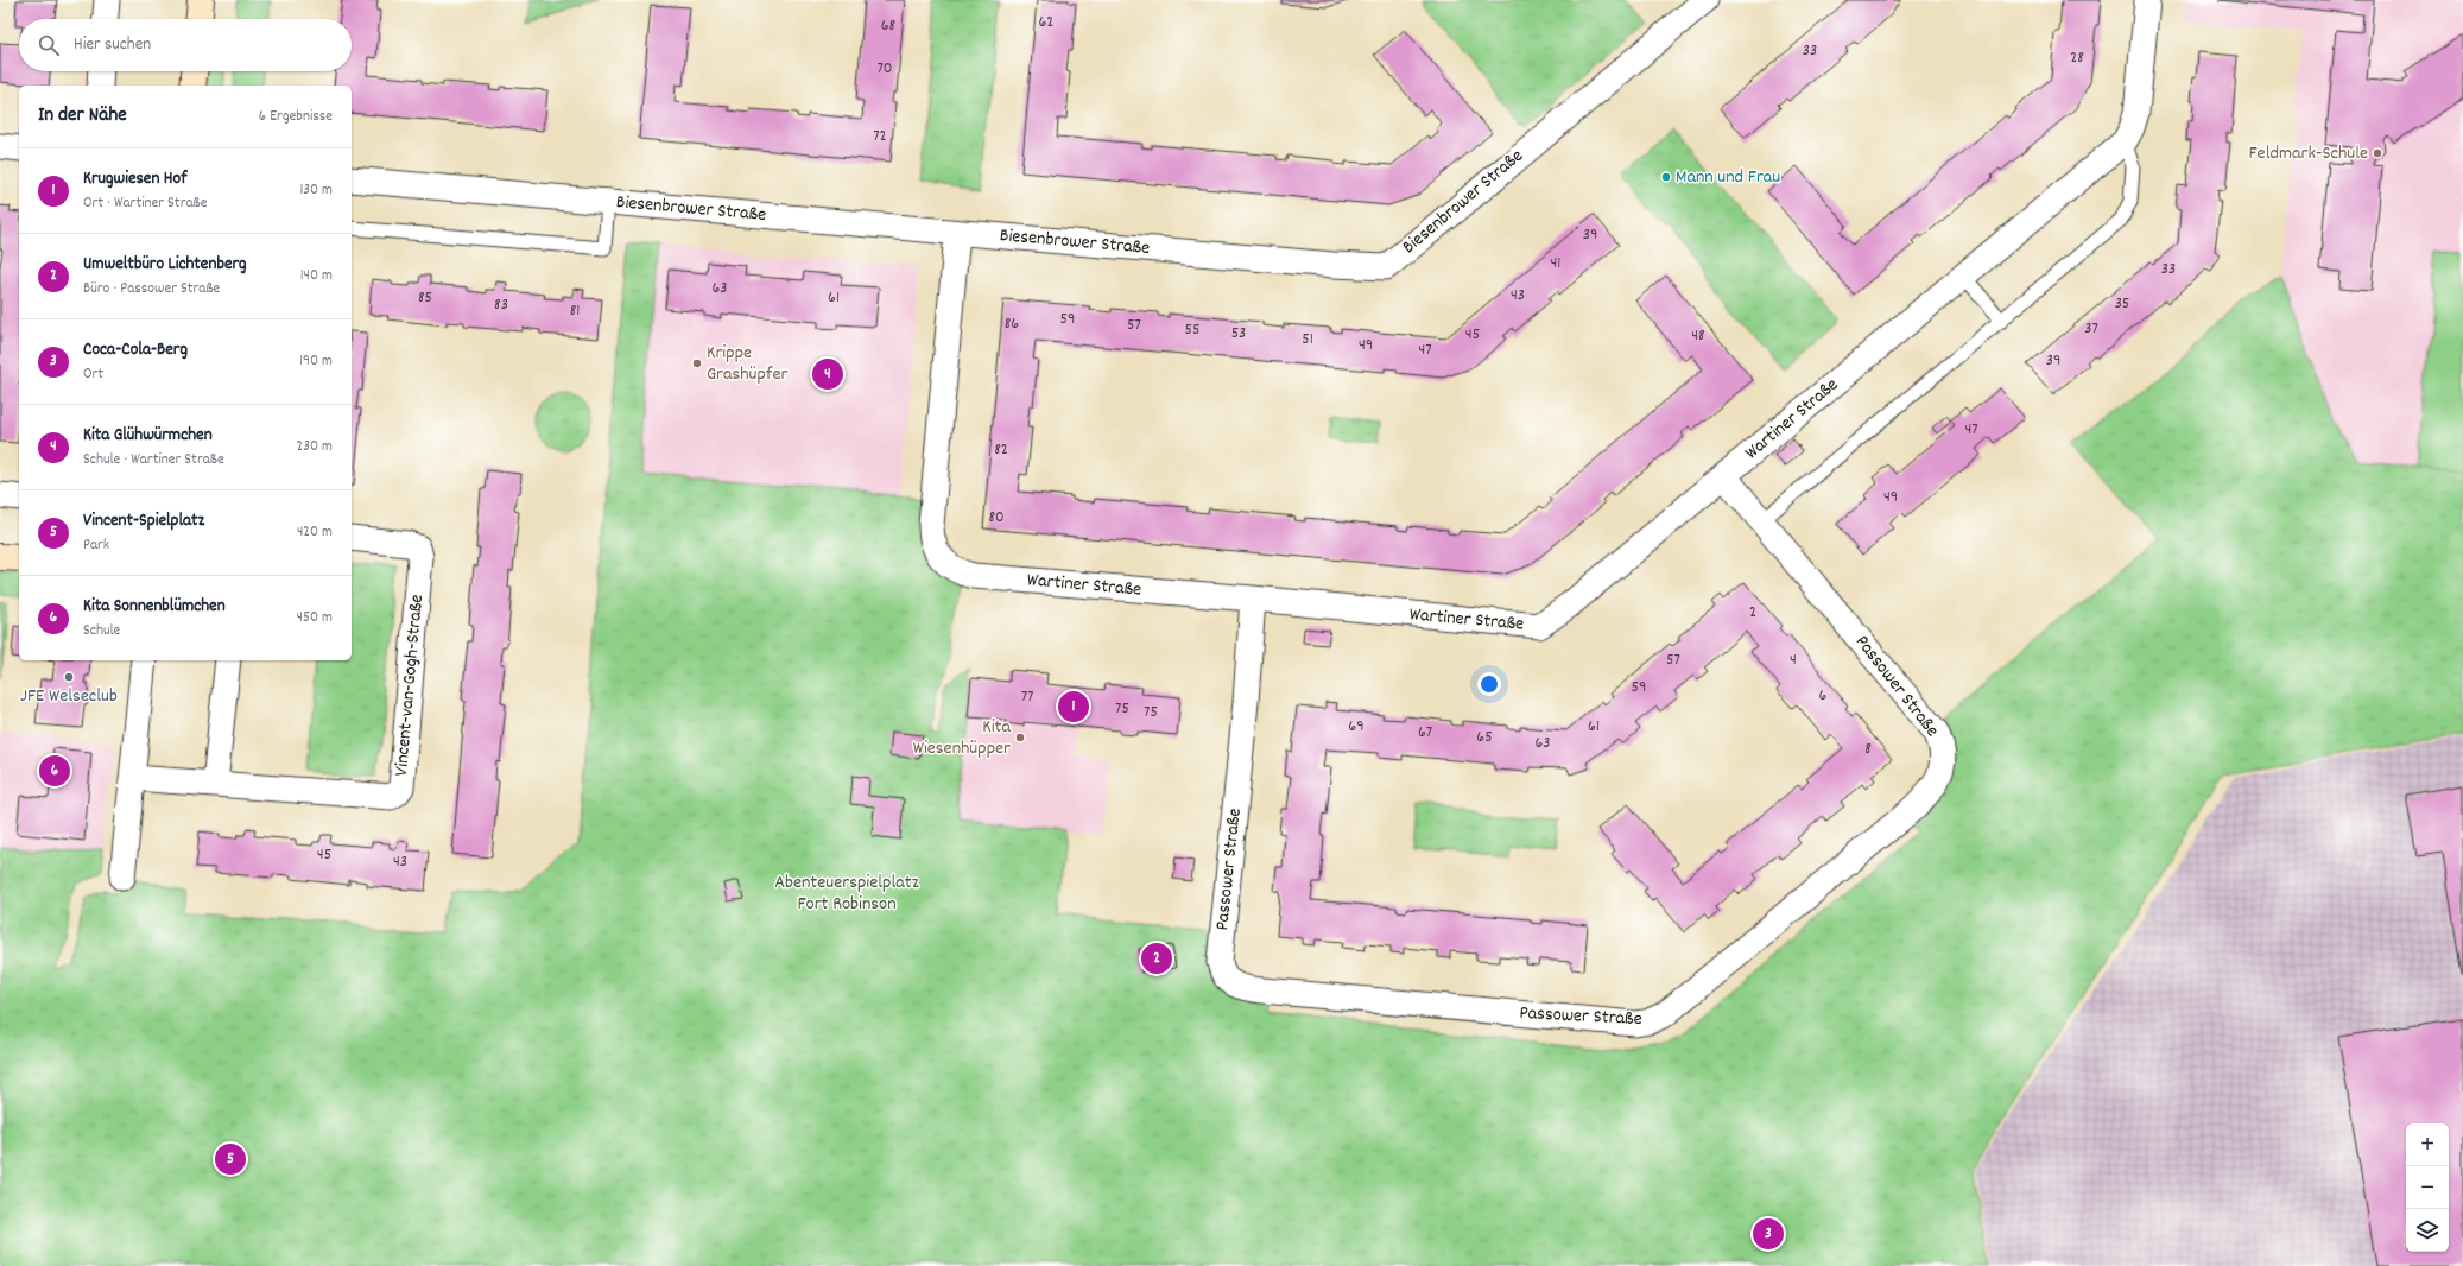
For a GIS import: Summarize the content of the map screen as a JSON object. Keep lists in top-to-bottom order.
{
  "streets": {
    "street": [
      "Biesenbrower Straße",
      "Wartiner Straße",
      "Vincent-van-Gogh-Straße",
      "Passower Straße"
    ]
  },
  "crossings": [
    ["Biesenbrower Straße", "Wartiner Straße"],
    ["Wartiner Straße", "Passower Straße"]
  ],
  "parks": ["Abenteuerspielplatz Fort Robinson"],
  "places": [
    "Feldmark-Schule",
    "Mann und Frau",
    "Krippe Grashüpfer",
    "JFE Welseclub",
    "Kita Wiesenhüpper"
  ],
  "house_numbers": [
    "62",
    "68",
    "33",
    "28",
    "70",
    "72",
    "39",
    "41",
    "33",
    "63",
    "43",
    "85",
    "61",
    "35",
    "83",
    "81",
    "59",
    "86",
    "57",
    "37",
    "55",
    "53",
    "45",
    "48",
    "51",
    "49",
    "47",
    "39",
    "47",
    "82",
    "49",
    "80",
    "2",
    "57",
    "4",
    "59",
    "6",
    "77",
    "75",
    "75",
    "69",
    "61",
    "67",
    "65",
    "63",
    "8",
    "45",
    "43"
  ],
  "page": {
    "search": "Hier suchen",
    "heading": ["In der Nähe", "6 Ergebnisse"],
    "list": [
      {
        "mark": "1",
        "name": "Krugwiesen Hof",
        "note": "Ort · Wartiner Straße",
        "value": "130 m"
      },
      {
        "mark": "2",
        "name": "Umweltbüro Lichtenberg",
        "note": "Büro · Passower Straße",
        "value": "140 m"
      },
      {
        "mark": "3",
        "name": "Coca-Cola-Berg",
        "note": "Ort",
        "value": "190 m"
      },
      {
        "mark": "4",
        "name": "Kita Glühwürmchen",
        "note": "Schule · Wartiner Straße",
        "value": "230 m"
      },
      {
        "mark": "5",
        "name": "Vincent-Spielplatz",
        "note": "Park",
        "value": "420 m"
      },
      {
        "mark": "6",
        "name": "Kita Sonnenblümchen",
        "note": "Schule",
        "value": "450 m"
      }
    ],
    "pins": [
      "4",
      "1",
      "6",
      "2",
      "5",
      "3"
    ],
    "map_buttons": ["+", "−"]
  }
}
